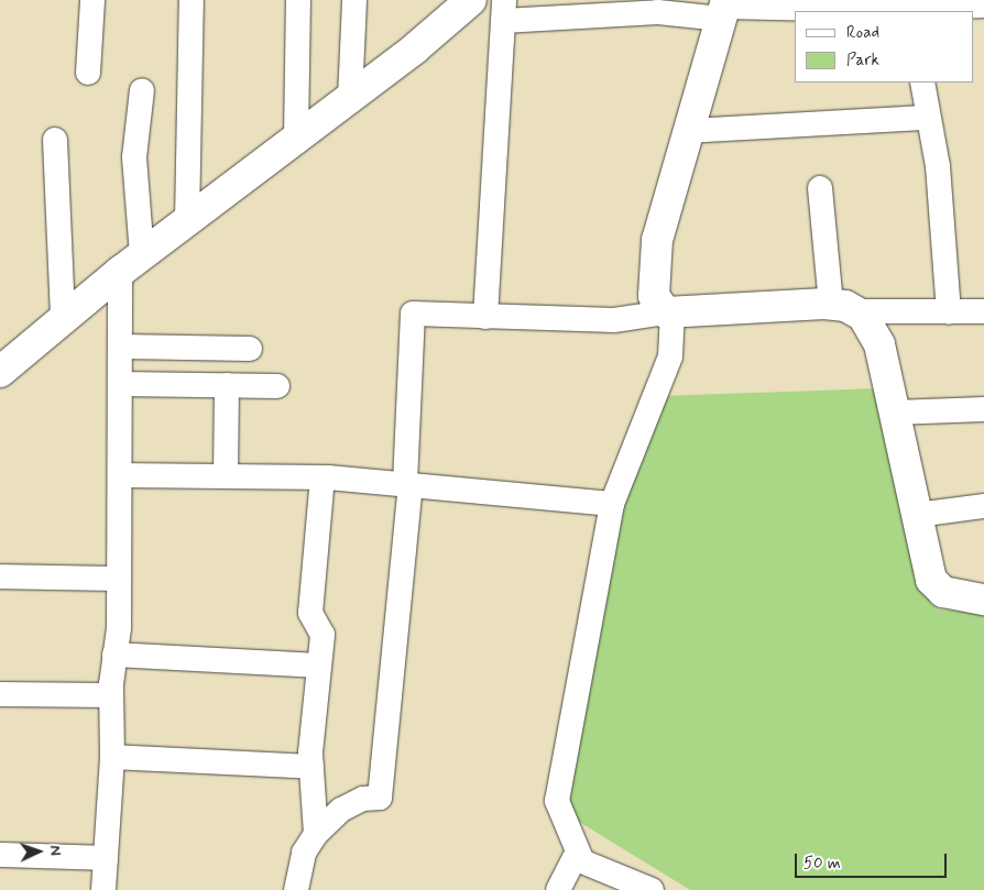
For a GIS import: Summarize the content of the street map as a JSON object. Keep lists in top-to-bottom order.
{
  "legend": ["Road", "Park"],
  "scale_bar": "50 m",
  "north": "right"
}
